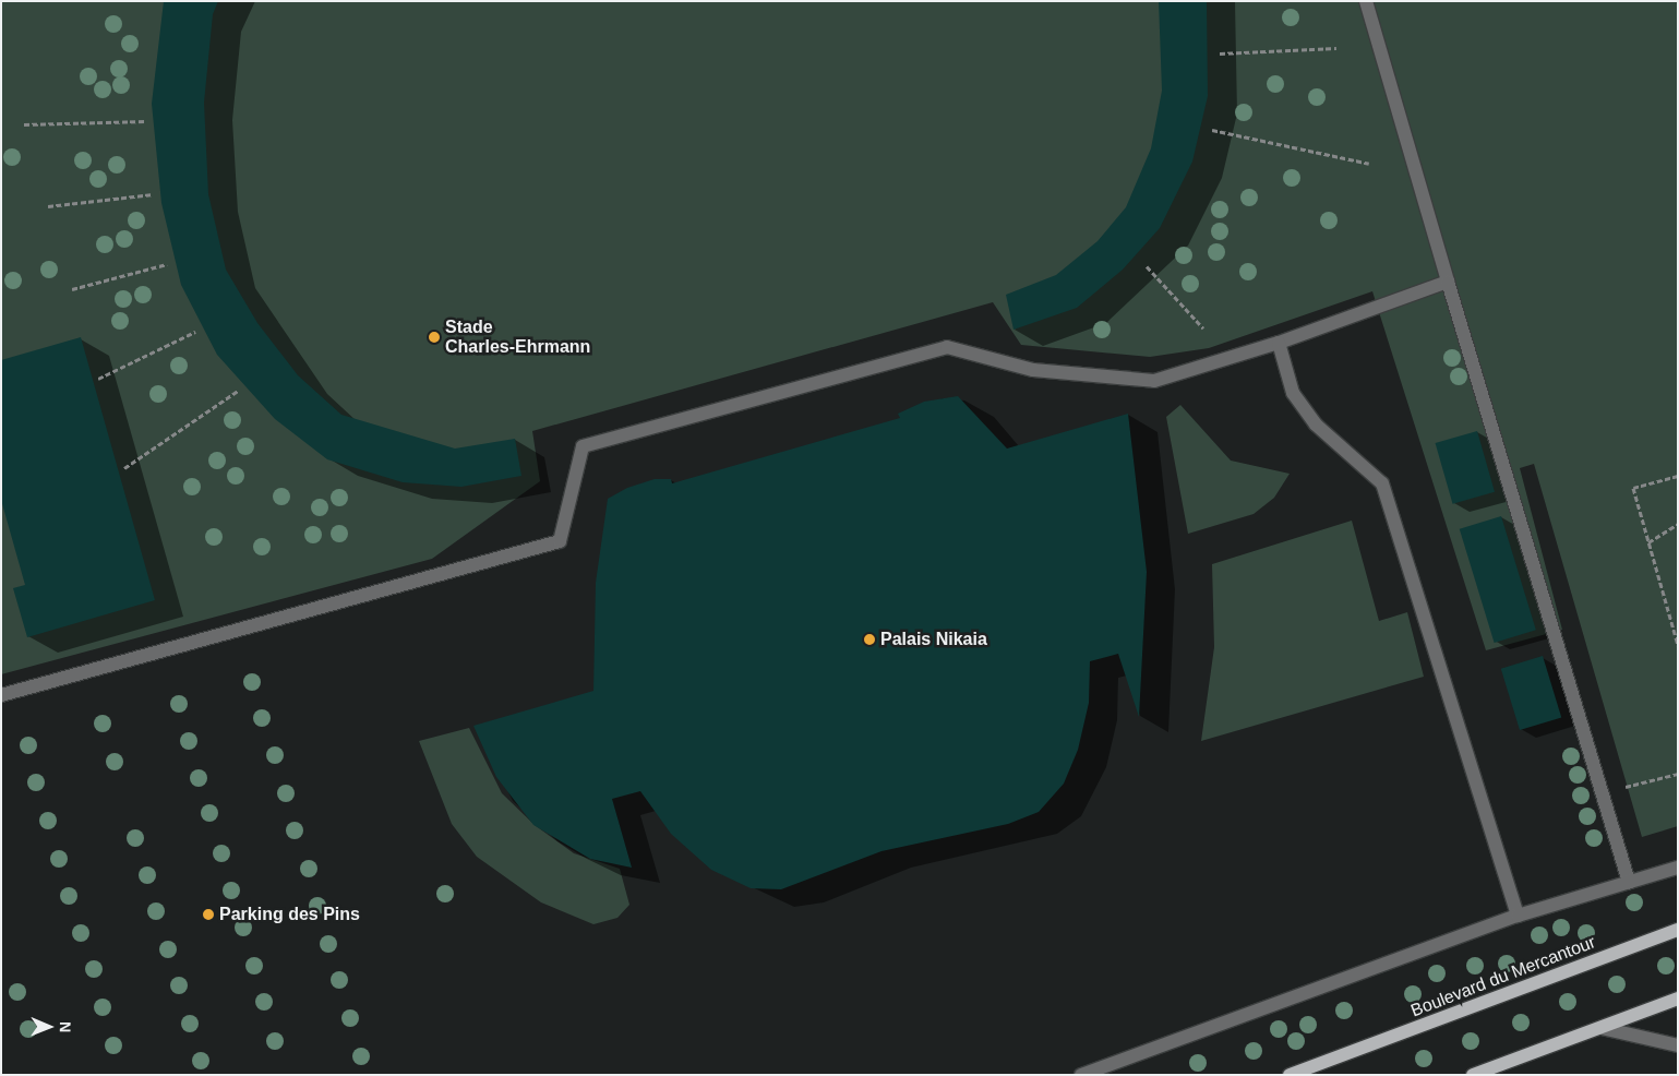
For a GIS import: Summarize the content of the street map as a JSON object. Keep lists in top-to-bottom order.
{
  "streets": {
    "main road": ["Boulevard du Mercantour"]
  },
  "places": ["Stade Charles-Ehrmann", "Palais Nikaia", "Parking des Pins"],
  "north": "right"
}
